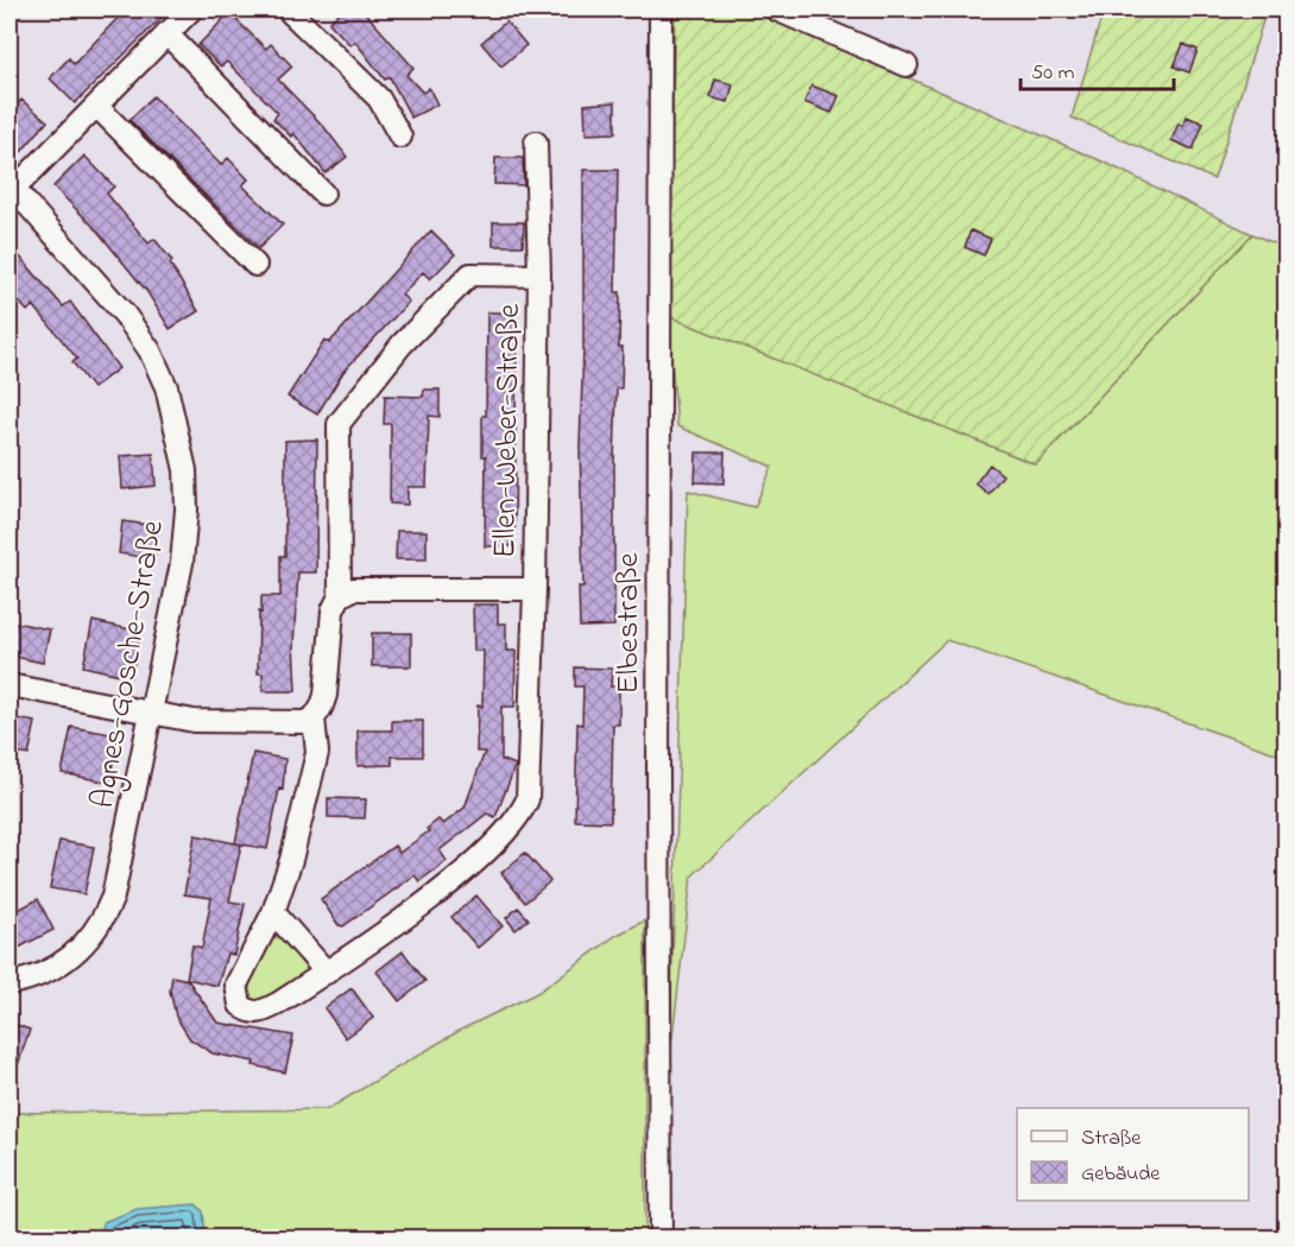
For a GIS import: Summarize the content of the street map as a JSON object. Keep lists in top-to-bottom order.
{
  "streets": {
    "street": ["Ellen-Weber-Straße", "Elbestraße", "Agnes-Gosche-Straße"]
  },
  "legend": ["Straße", "Gebäude"],
  "scale_bar": "50 m"
}
